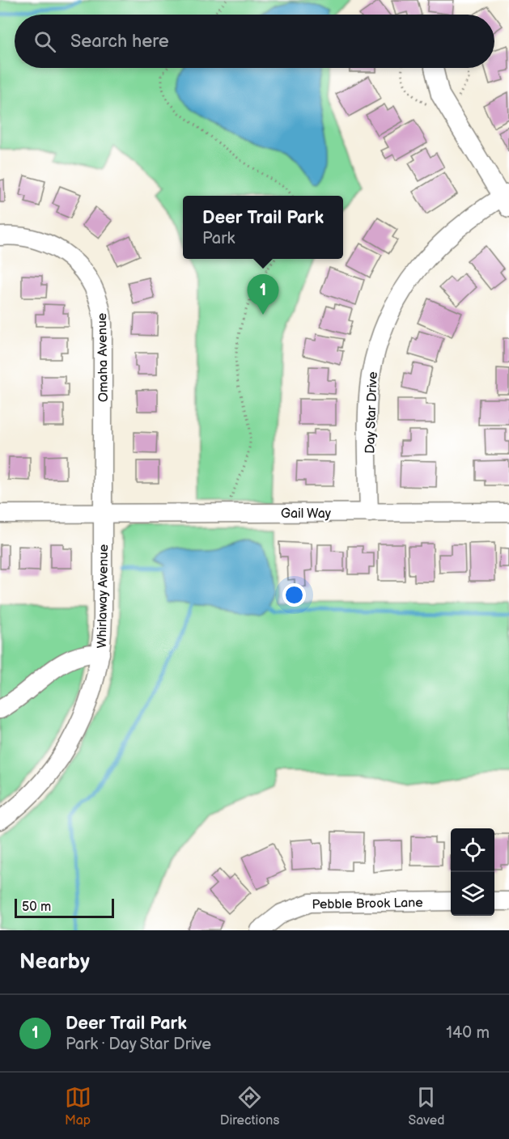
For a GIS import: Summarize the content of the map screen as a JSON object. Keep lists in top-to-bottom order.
{
  "streets": {
    "street": [
      "Omaha Avenue",
      "Day Star Drive",
      "Gail Way",
      "Whirlaway Avenue",
      "Pebble Brook Lane"
    ]
  },
  "crossings": [
    ["Omaha Avenue", "Gail Way"],
    ["Omaha Avenue", "Whirlaway Avenue"],
    ["Day Star Drive", "Gail Way"],
    ["Gail Way", "Whirlaway Avenue"]
  ],
  "scale_bar": "50 m",
  "page": {
    "search": "Search here",
    "popup": ["Deer Trail Park", "Park"],
    "pins": "1",
    "scale": "50 m",
    "heading": "Nearby",
    "list": [
      {
        "mark": "1",
        "name": "Deer Trail Park",
        "note": "Park · Day Star Drive",
        "value": "140 m"
      }
    ],
    "nav": ["Map", "Directions", "Saved"]
  }
}
